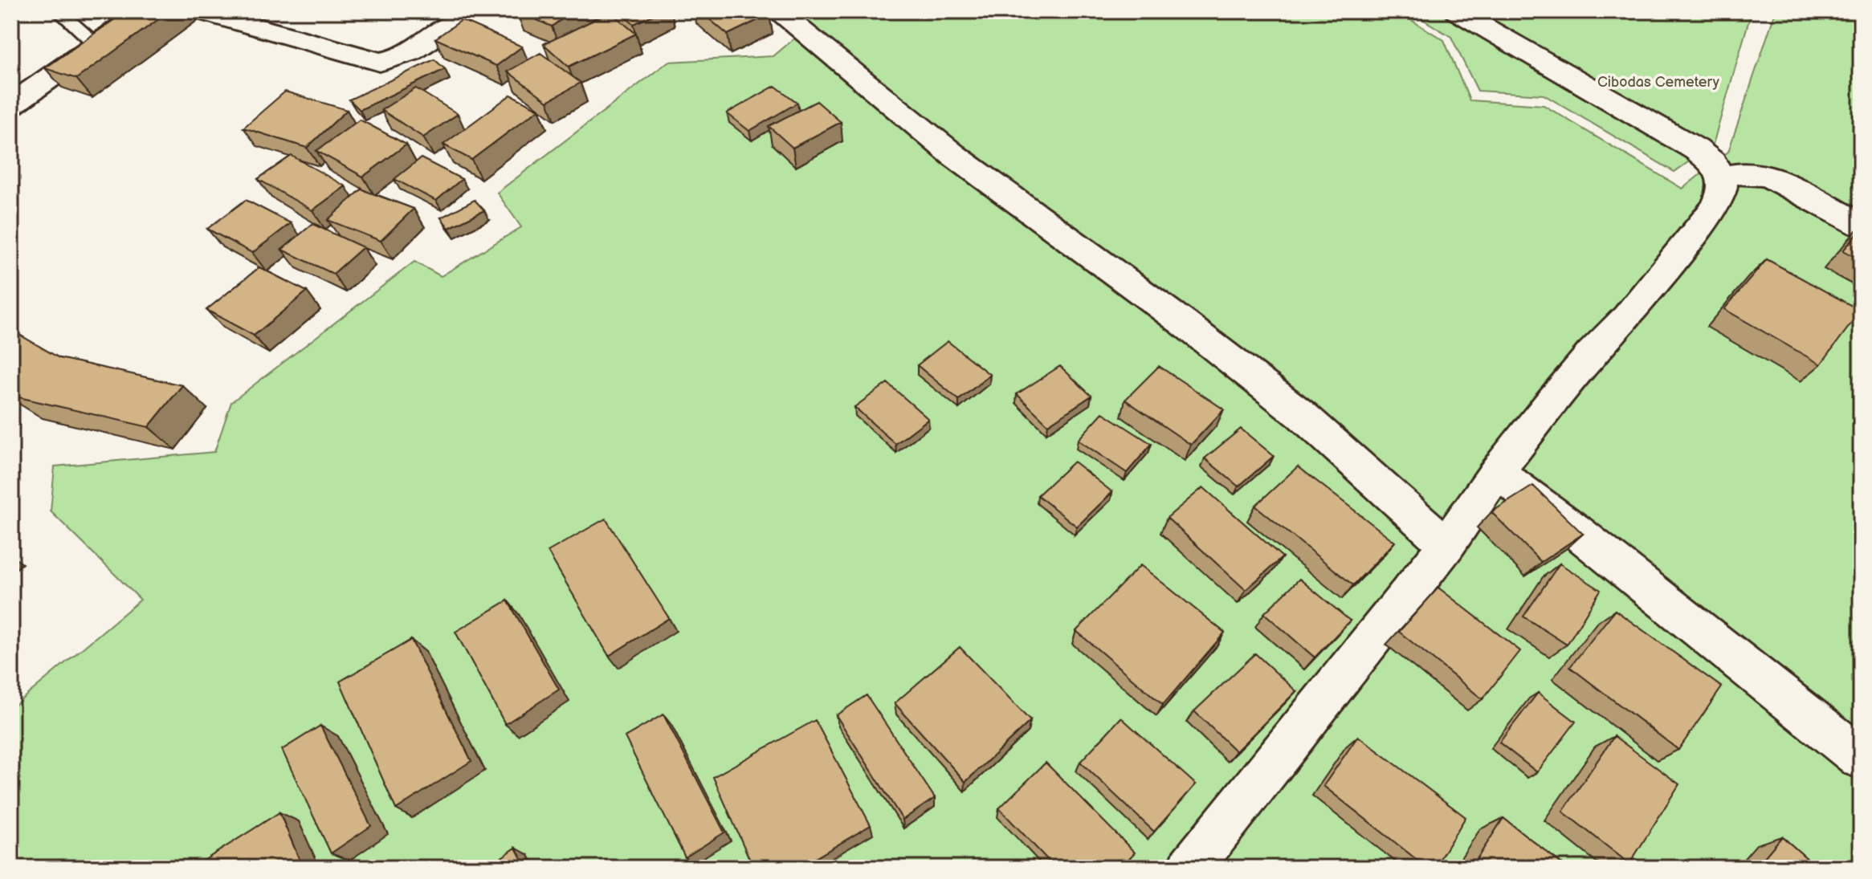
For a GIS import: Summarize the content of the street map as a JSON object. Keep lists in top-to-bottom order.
{
  "parks": ["Cibodas Cemetery"]
}
